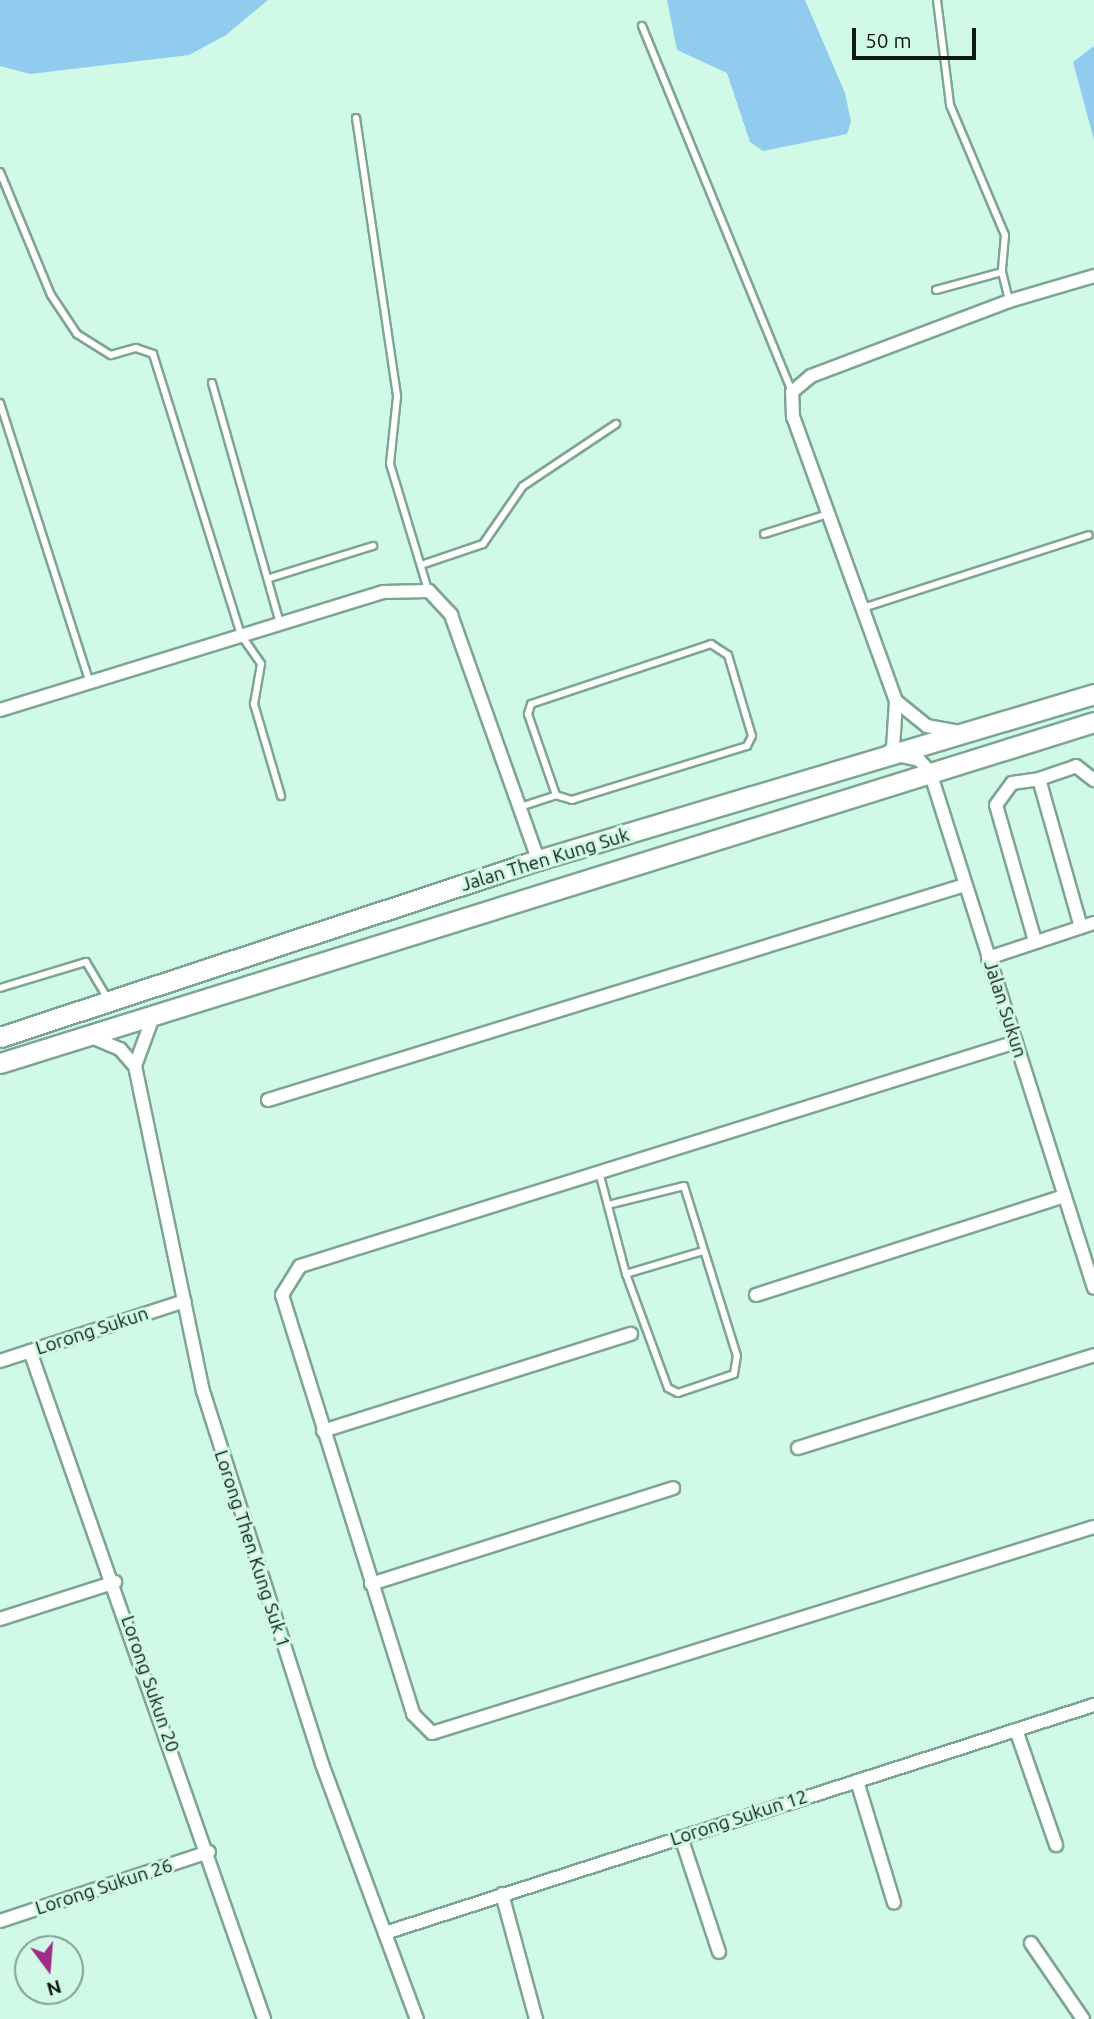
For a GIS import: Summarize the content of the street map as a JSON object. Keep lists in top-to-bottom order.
{
  "streets": {
    "street": [
      "Jalan Then Kung Suk",
      "Jalan Sukun",
      "Lorong Sukun",
      "Lorong Then Kung Suk 1",
      "Lorong Sukun 20",
      "Lorong Sukun 12",
      "Lorong Sukun 26"
    ]
  },
  "crossings": [
    ["Jalan Then Kung Suk", "Jalan Sukun"],
    ["Lorong Sukun", "Lorong Then Kung Suk 1"],
    ["Lorong Sukun", "Lorong Sukun 20"],
    ["Lorong Then Kung Suk 1", "Lorong Sukun 12"],
    ["Lorong Sukun 20", "Lorong Sukun 26"]
  ],
  "scale_bar": "50 m",
  "north": "bottom"
}
